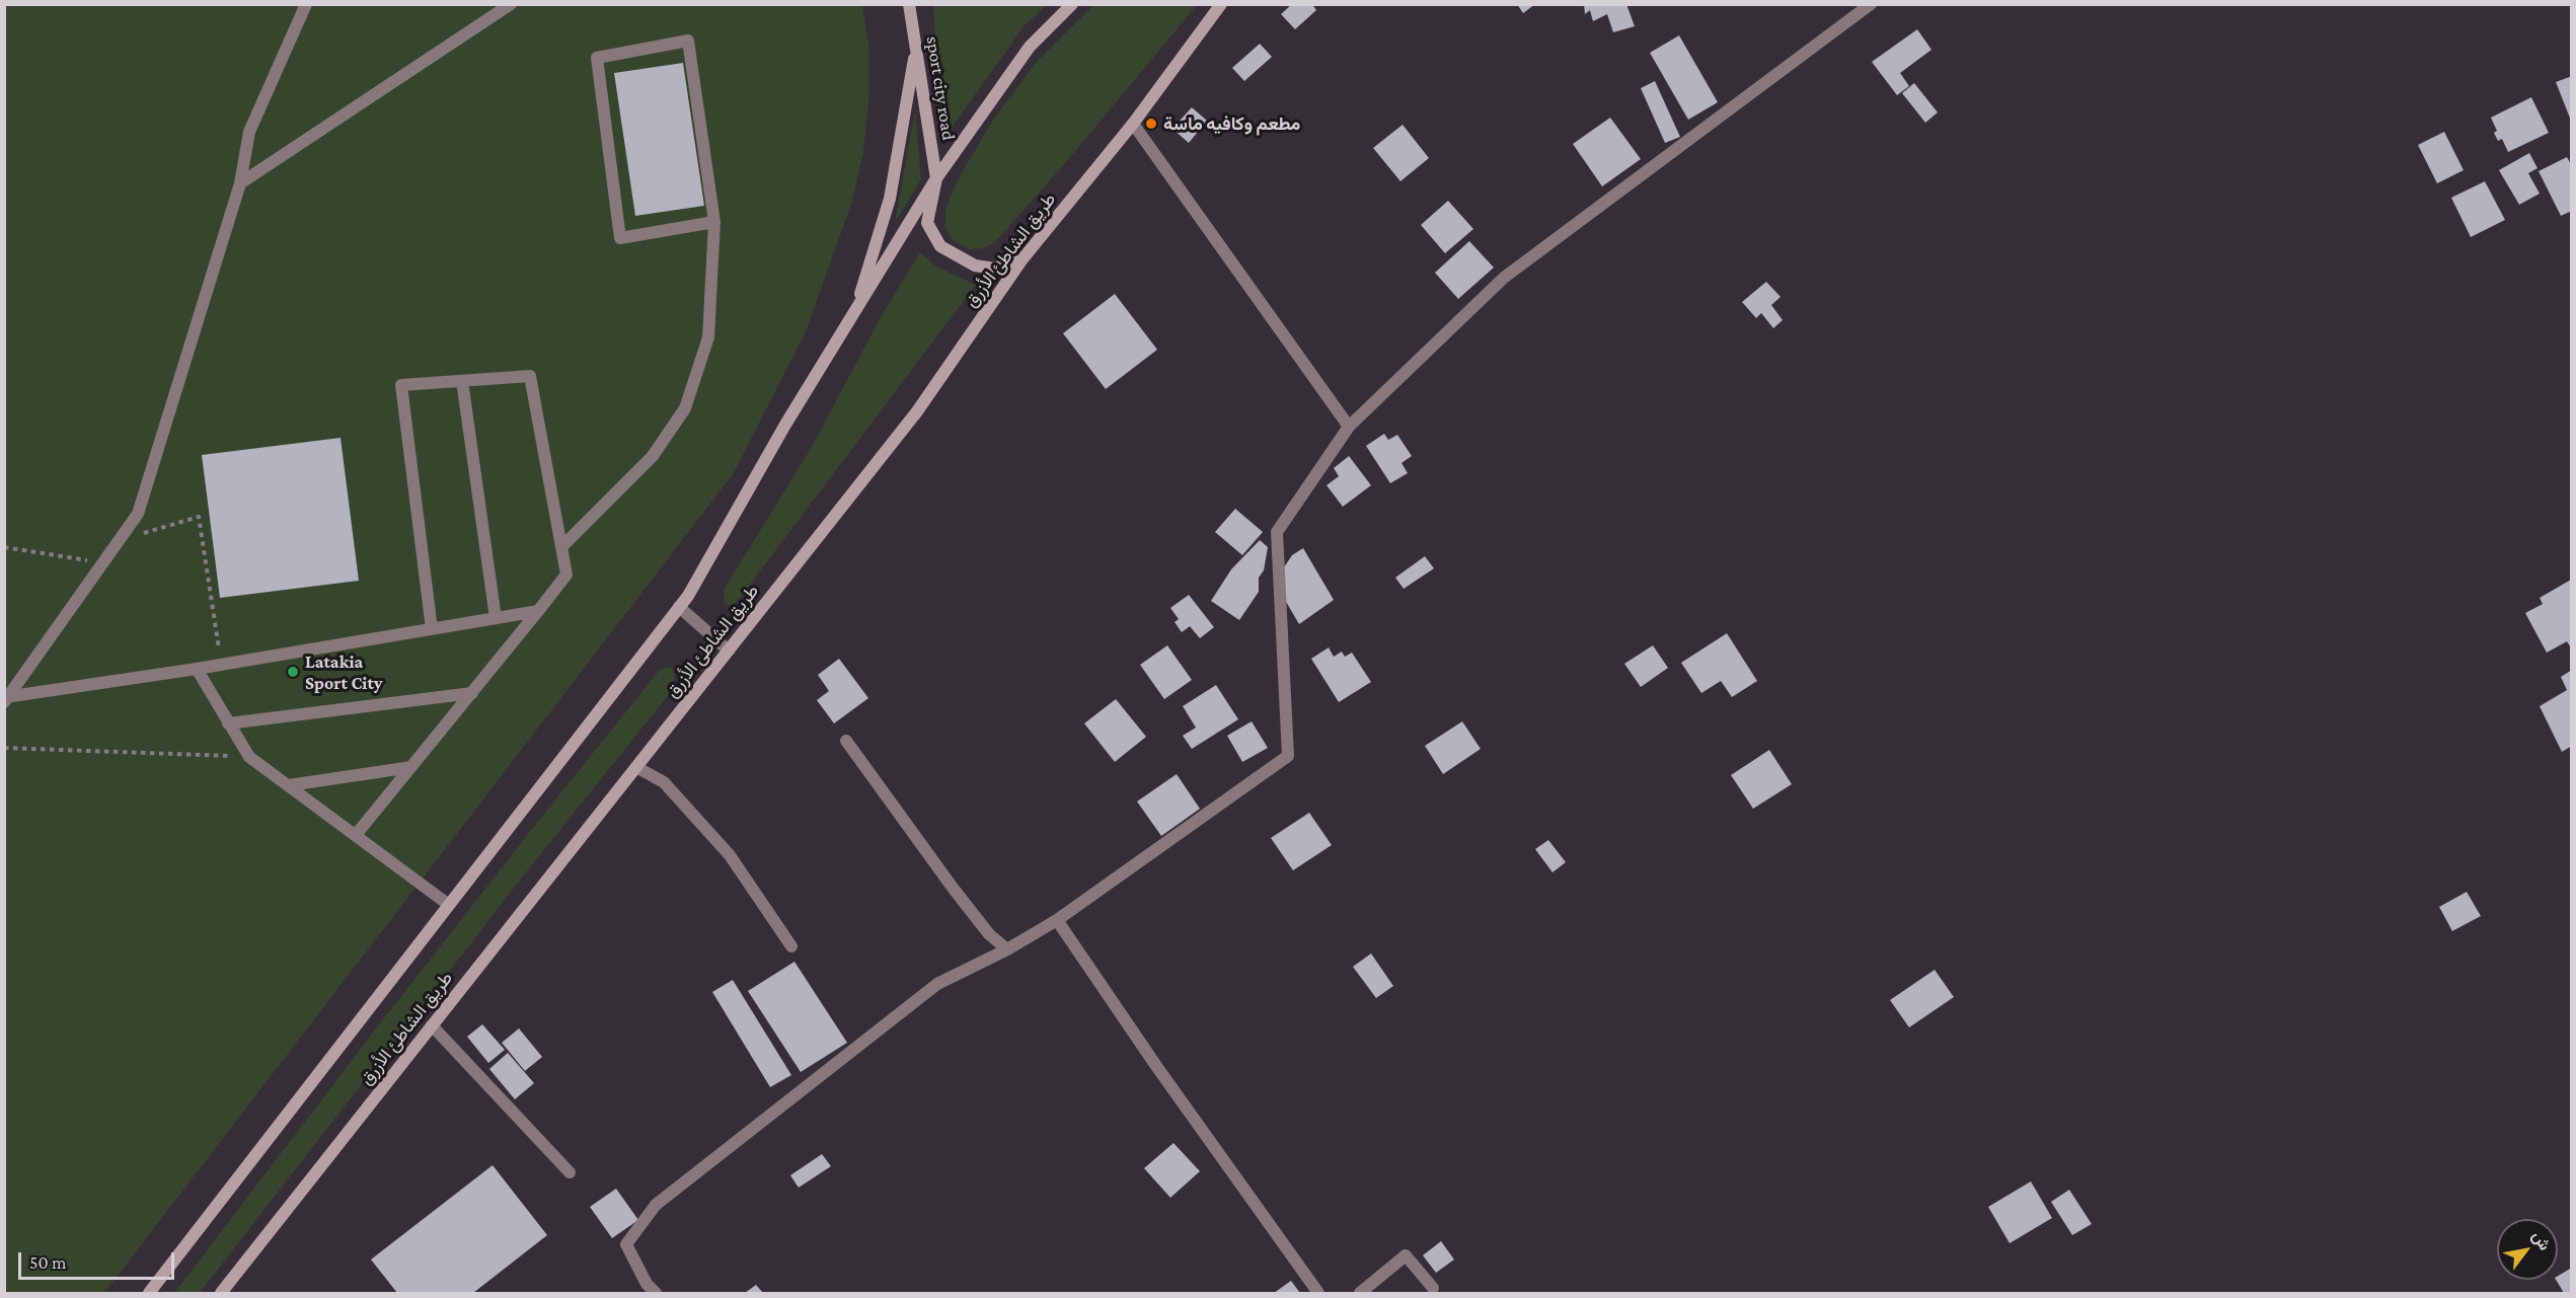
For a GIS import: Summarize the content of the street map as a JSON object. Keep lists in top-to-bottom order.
{
  "streets": {
    "main road": ["sport city road", "طريق الشاطئ الأزرق"]
  },
  "places": ["مطعم وكافيه ماسة", "Latakia Sport City"],
  "scale_bar": "50 m",
  "north": "top right"
}
